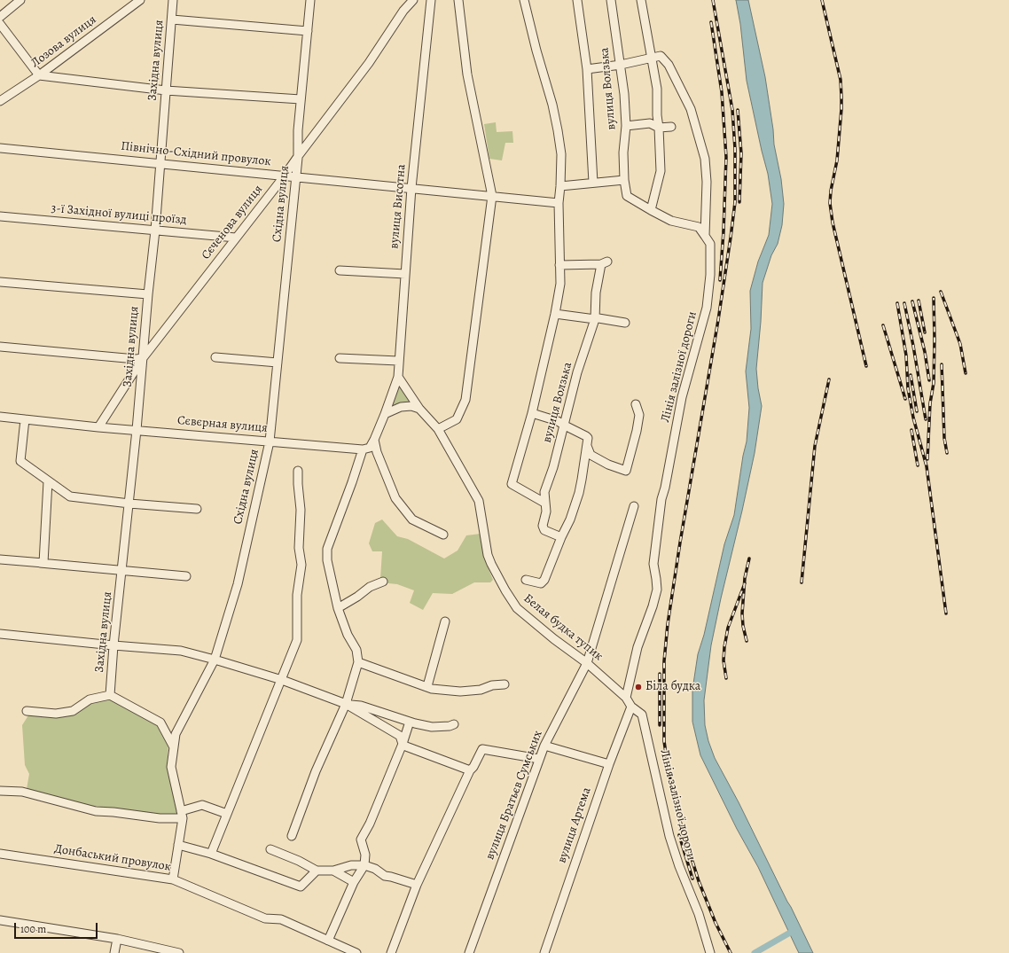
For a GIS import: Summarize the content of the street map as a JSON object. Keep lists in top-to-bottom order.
{
  "streets": {
    "street": [
      "Лозова вулиця",
      "Західна вулиця",
      "вулиця Волзька",
      "Північно-Східний провулок",
      "Східна вулиця",
      "вулиця Висотна",
      "3-ї Західної вулиці проїзд",
      "Сєченова вулиця",
      "Лінія залізної дороги",
      "Сєвєрная вулиця",
      "Белая будка тупик",
      "вулиця Братьєв Сумських",
      "вулиця Артема",
      "Донбаський провулок"
    ]
  },
  "crossings": [
    ["Західна вулиця", "Північно-Східний провулок"],
    ["Західна вулиця", "3-ї Західної вулиці проїзд"],
    ["Західна вулиця", "Сєченова вулиця"],
    ["Західна вулиця", "Сєвєрная вулиця"],
    ["Північно-Східний провулок", "Східна вулиця"],
    ["Північно-Східний провулок", "вулиця Висотна"],
    ["Північно-Східний провулок", "Сєченова вулиця"],
    ["Східна вулиця", "Сєченова вулиця"],
    ["Східна вулиця", "Сєвєрная вулиця"],
    ["Східна вулиця", "Донбаський провулок"],
    ["3-ї Західної вулиці проїзд", "Сєченова вулиця"],
    ["Сєченова вулиця", "Сєвєрная вулиця"],
    ["Лінія залізної дороги", "Белая будка тупик"],
    ["Лінія залізної дороги", "вулиця Артема"],
    ["Белая будка тупик", "вулиця Братьєв Сумських"],
    ["Белая будка тупик", "вулиця Артема"]
  ],
  "places": ["Біла будка"],
  "scale_bar": "100 m"
}
